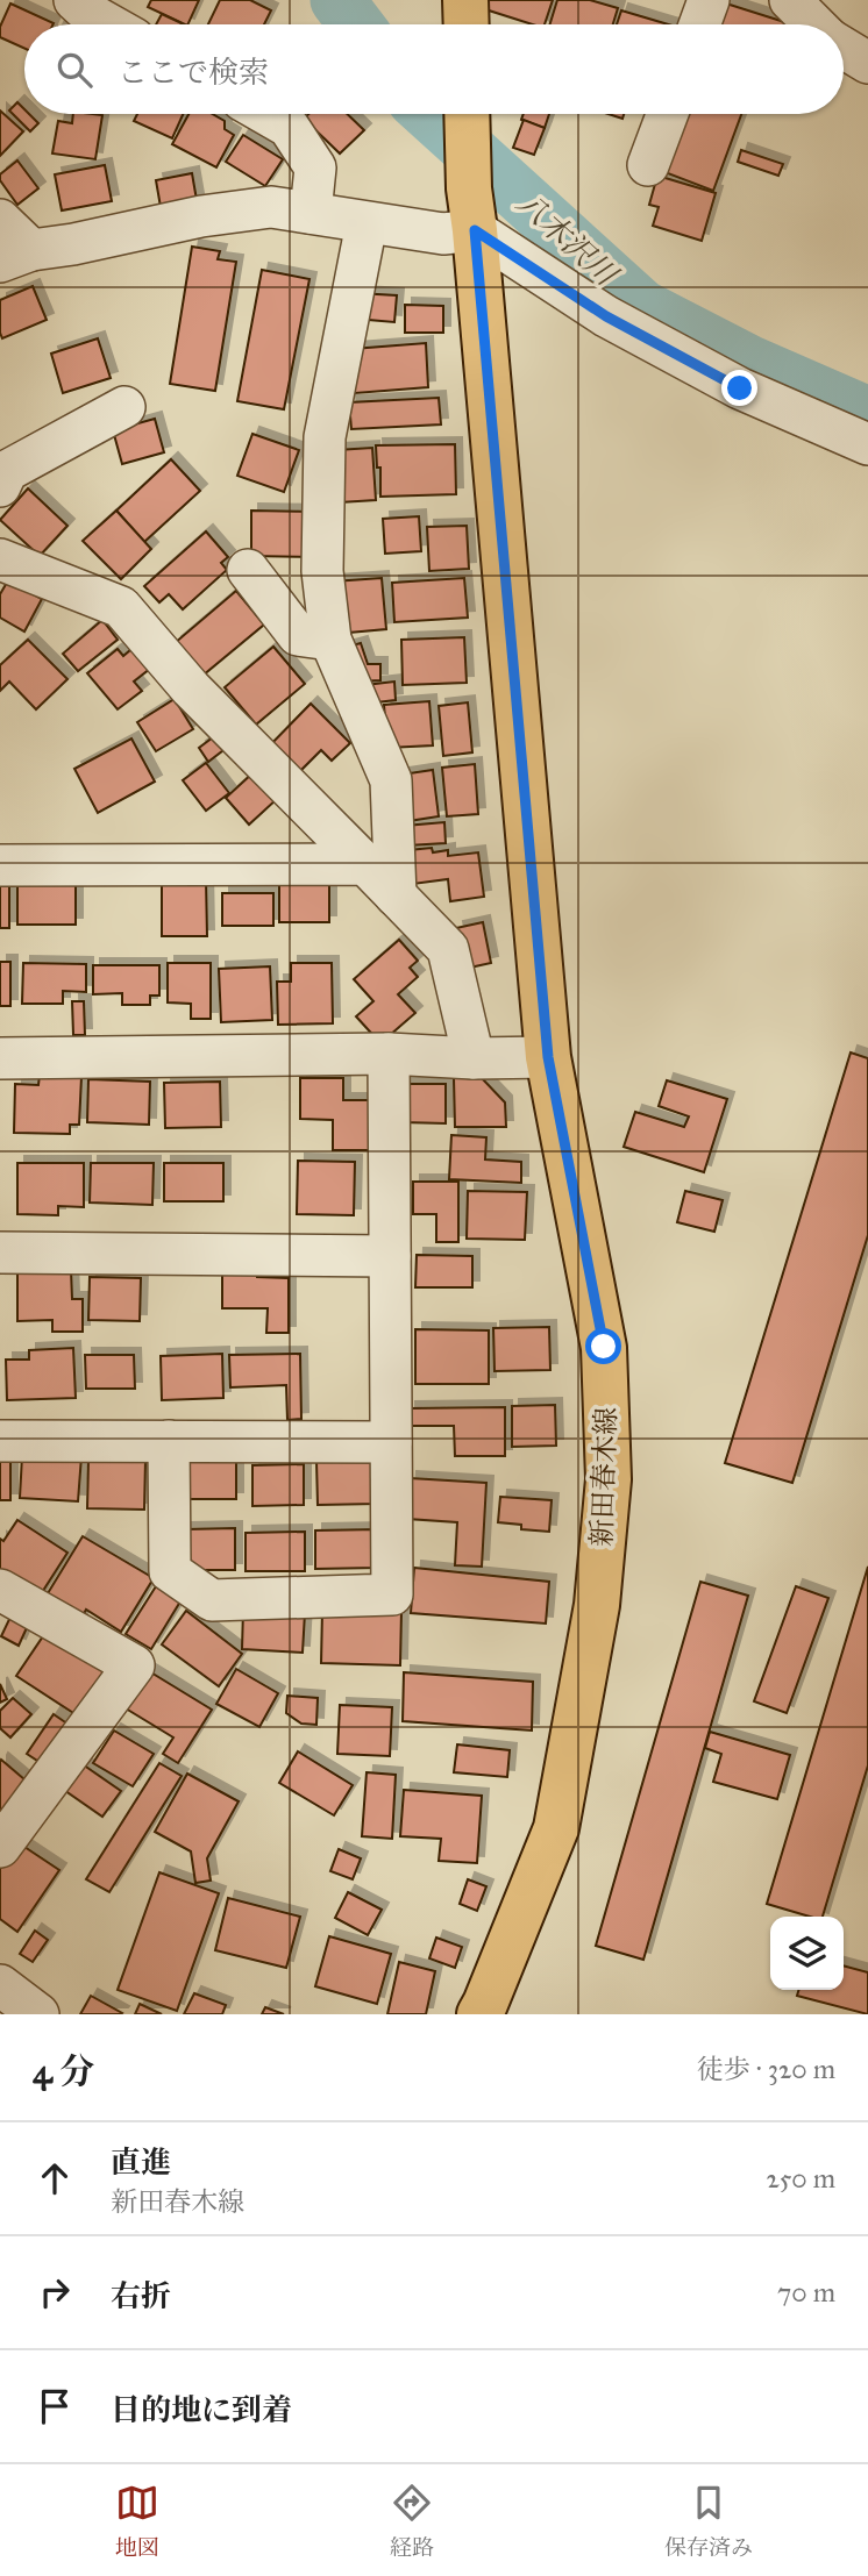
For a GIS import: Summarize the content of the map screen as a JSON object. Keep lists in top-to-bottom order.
{
  "streets": {
    "main road": ["新田春木線"]
  },
  "water": ["八木沢川"],
  "page": {
    "search": "ここで検索",
    "heading": ["4 分", "徒歩 · 320 m"],
    "list": [
      ["直進", "新田春木線", "250 m"],
      ["右折", "70 m"],
      "目的地に到着"
    ],
    "nav": ["地図", "経路", "保存済み"]
  }
}
